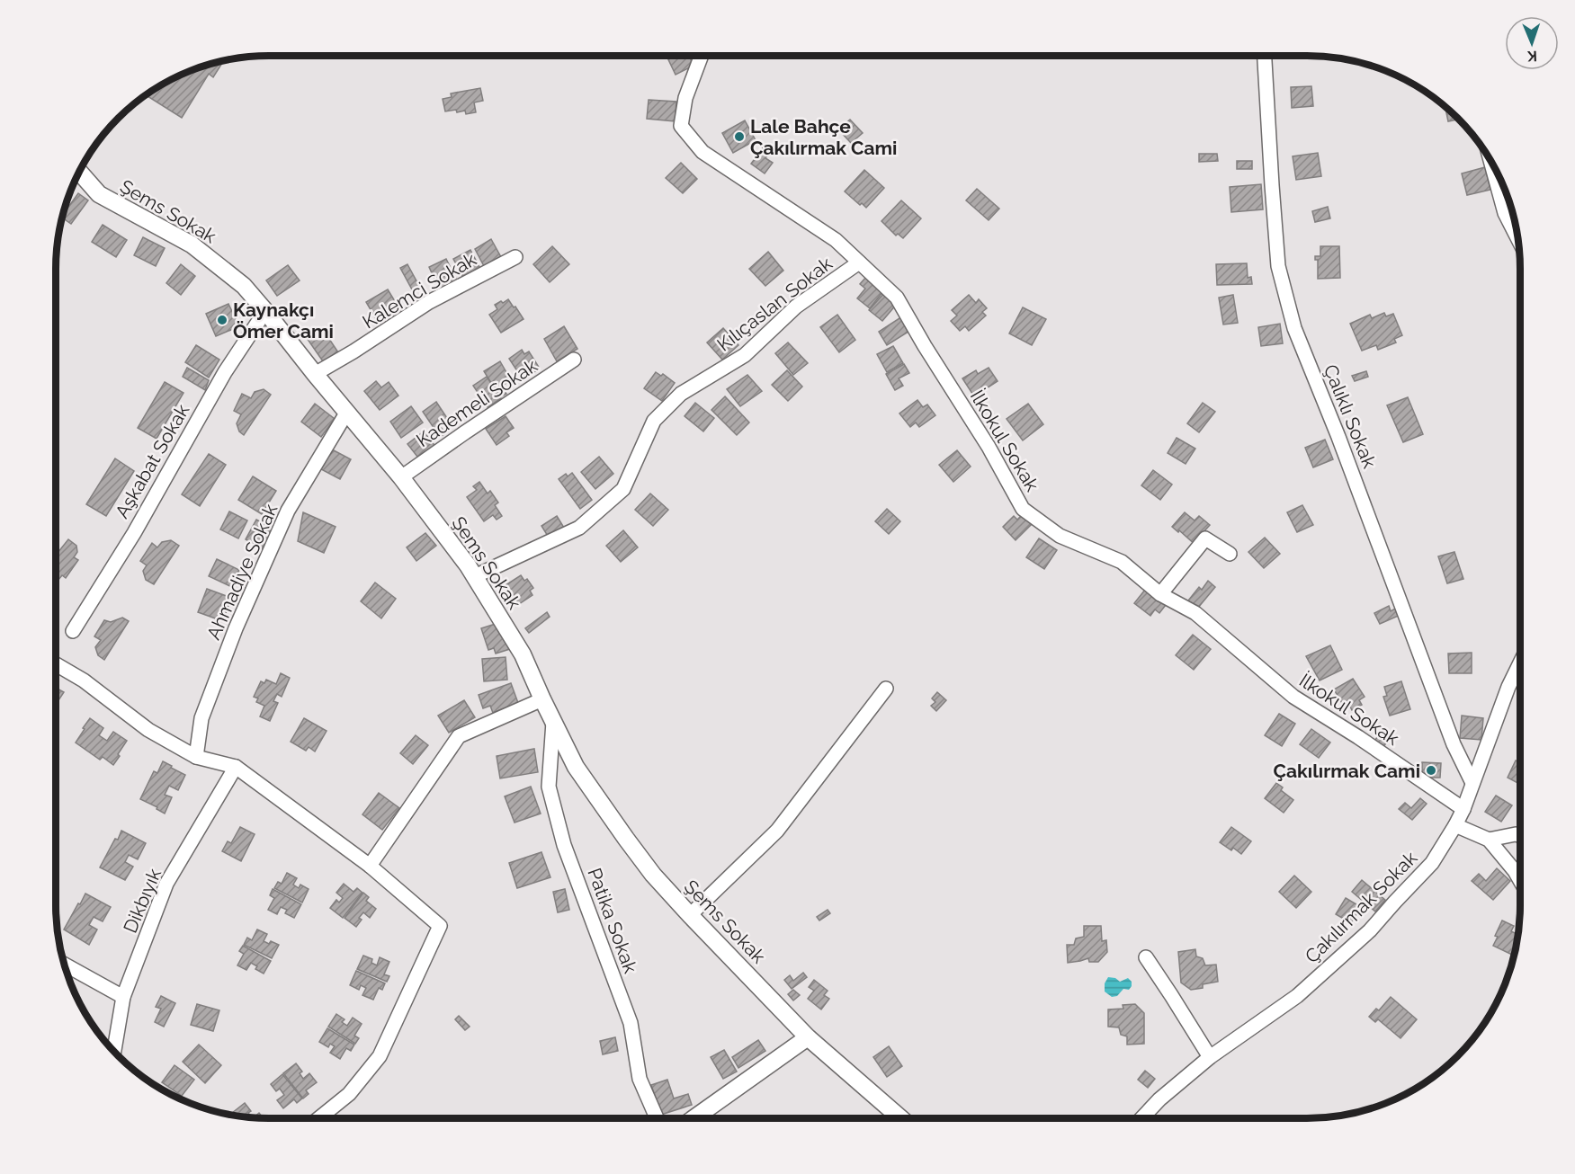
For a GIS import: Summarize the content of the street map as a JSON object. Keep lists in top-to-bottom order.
{
  "streets": {
    "street": [
      "Şems Sokak",
      "Kalemci Sokak",
      "Kılıçaslan Sokak",
      "Kademeli Sokak",
      "Çalıklı Sokak",
      "İlkokul Sokak",
      "Aşkabat Sokak",
      "Ahmadiye Sokak",
      "Dikbıyık",
      "Çakılırmak Sokak",
      "Patika Sokak"
    ]
  },
  "crossings": [
    ["Şems Sokak", "Kalemci Sokak"],
    ["Şems Sokak", "Kılıçaslan Sokak"],
    ["Şems Sokak", "Kademeli Sokak"],
    ["Şems Sokak", "Aşkabat Sokak"],
    ["Şems Sokak", "Ahmadiye Sokak"],
    ["Şems Sokak", "Patika Sokak"],
    ["Kılıçaslan Sokak", "İlkokul Sokak"],
    ["Çalıklı Sokak", "Çakılırmak Sokak"],
    ["İlkokul Sokak", "Çakılırmak Sokak"]
  ],
  "places": ["Lale Bahçe Çakılırmak Cami", "Kaynakçı Ömer Cami", "Çakılırmak Cami"],
  "north": "bottom"
}
